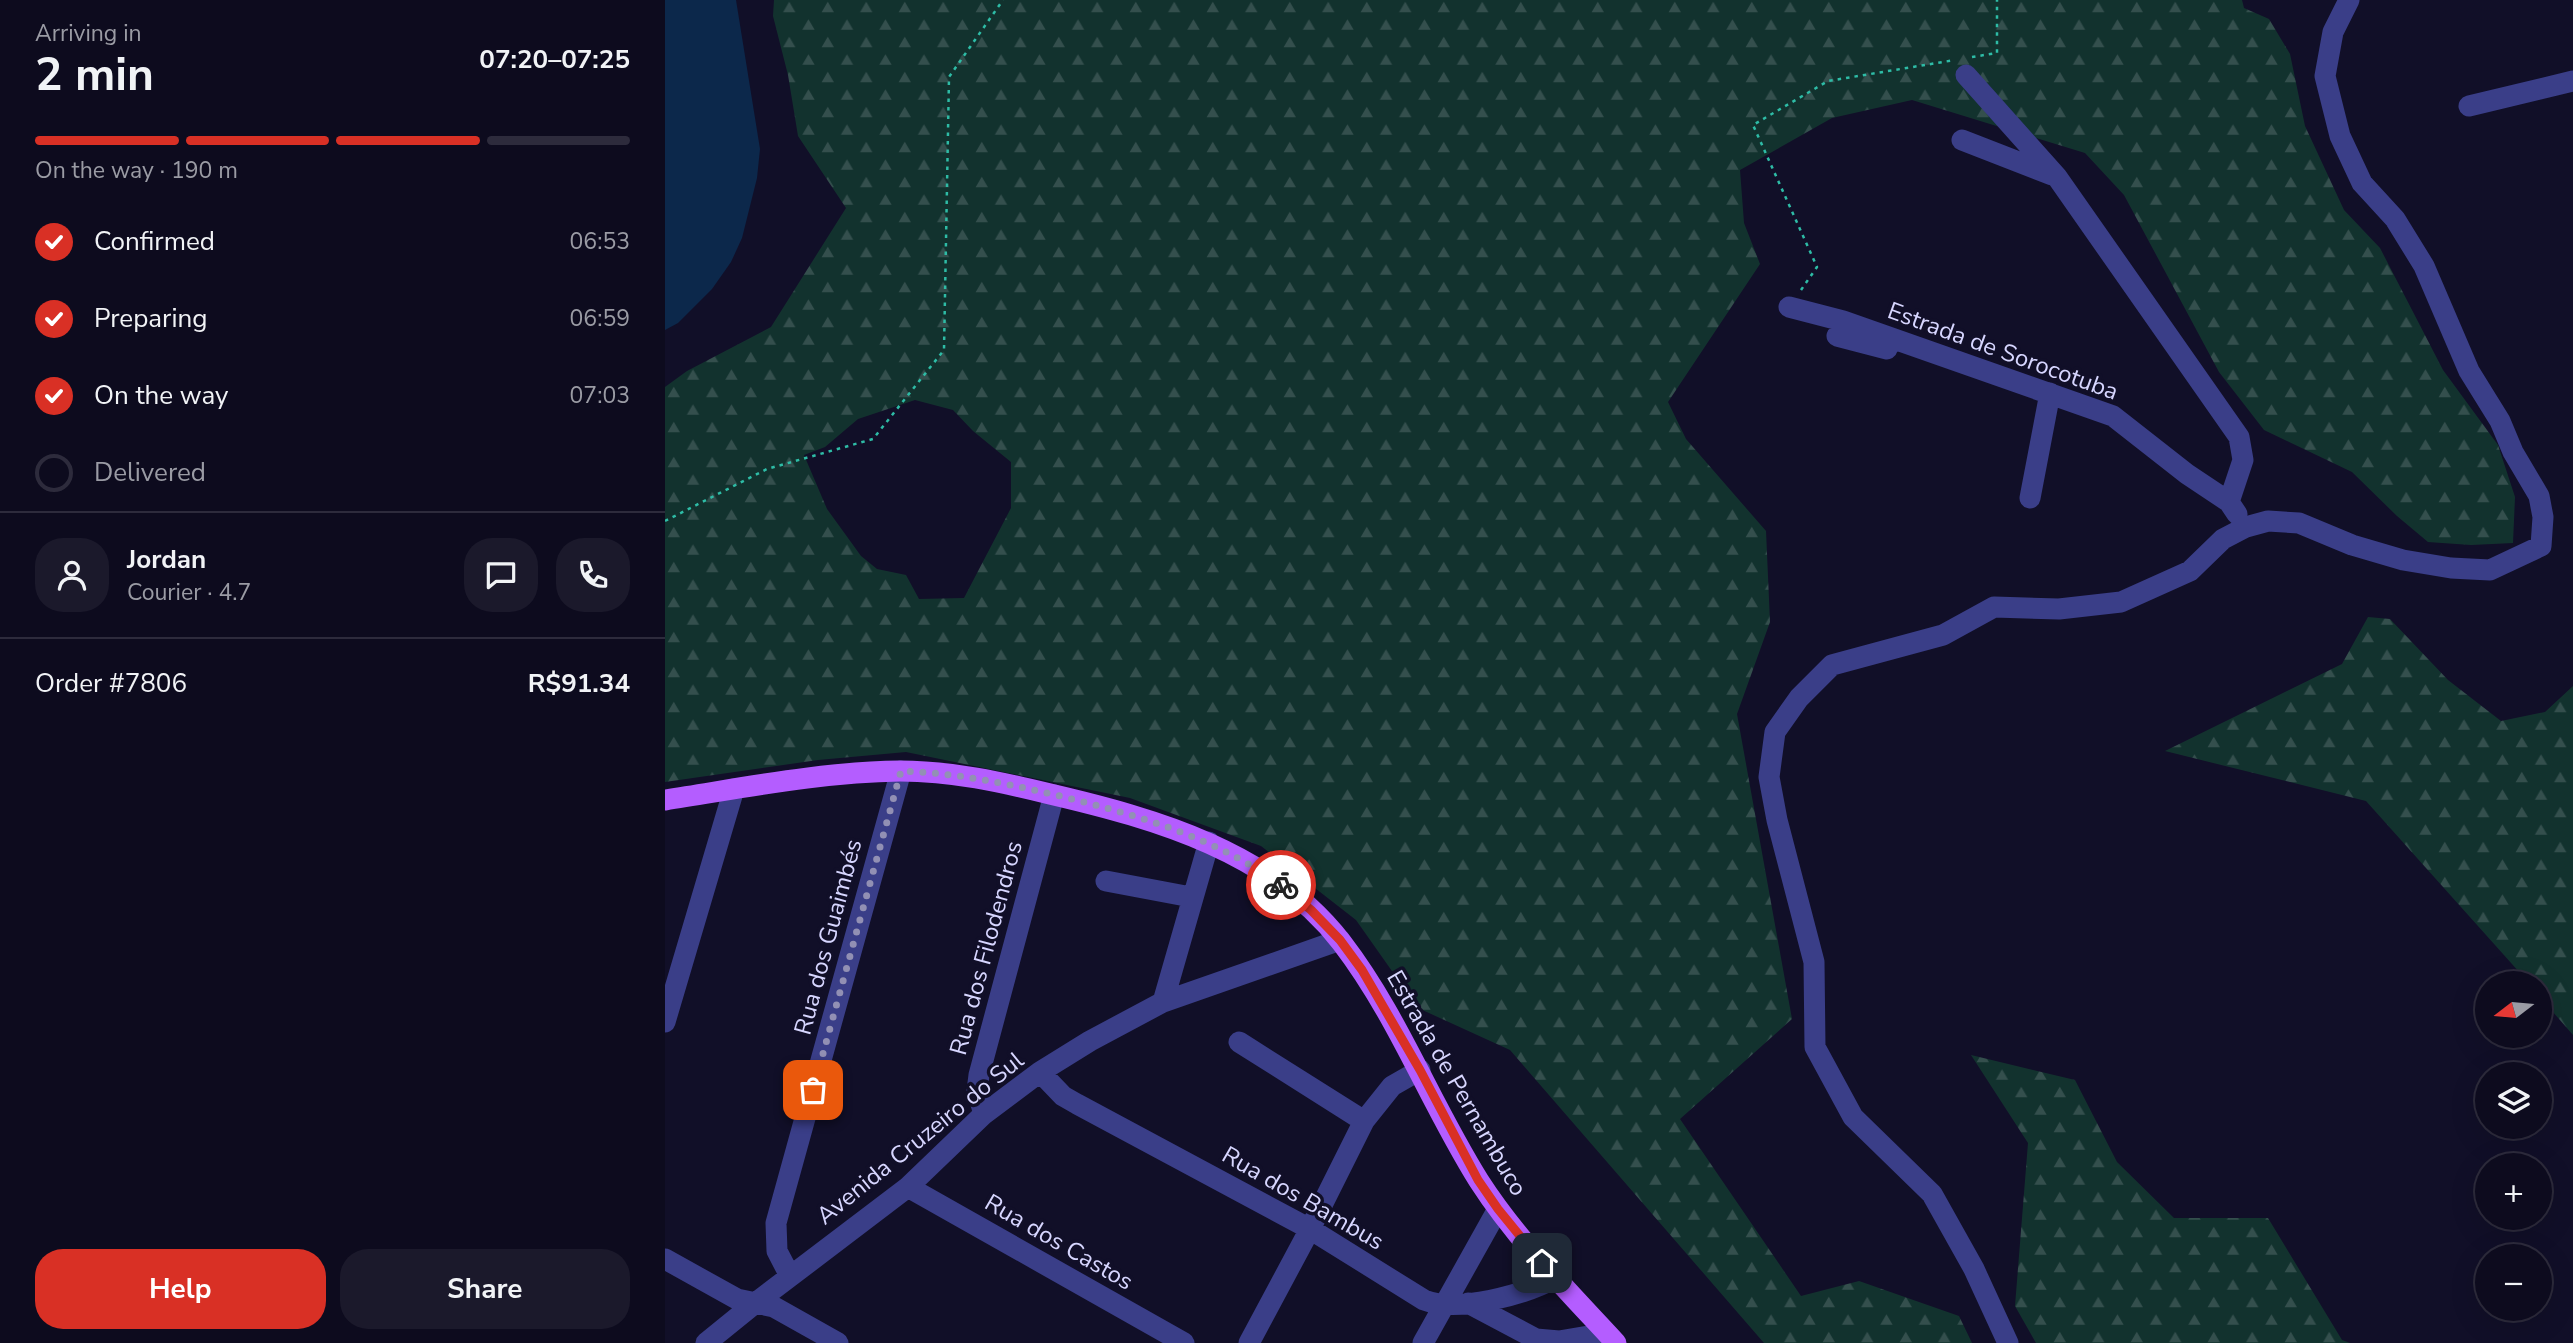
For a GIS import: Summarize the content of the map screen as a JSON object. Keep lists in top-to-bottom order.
{
  "streets": {
    "main road": ["Estrada de Pernambuco"],
    "street": [
      "Estrada de Sorocotuba",
      "Rua dos Guaimbés",
      "Rua dos Filodendros",
      "Avenida Cruzeiro do Sul",
      "Rua dos Bambus",
      "Rua dos Castos"
    ]
  },
  "crossings": [
    ["Rua dos Guaimbés", "Estrada de Pernambuco"],
    ["Rua dos Guaimbés", "Avenida Cruzeiro do Sul"],
    ["Rua dos Filodendros", "Estrada de Pernambuco"],
    ["Rua dos Filodendros", "Avenida Cruzeiro do Sul"],
    ["Estrada de Pernambuco", "Avenida Cruzeiro do Sul"],
    ["Estrada de Pernambuco", "Rua dos Bambus"],
    ["Avenida Cruzeiro do Sul", "Rua dos Bambus"],
    ["Avenida Cruzeiro do Sul", "Rua dos Castos"]
  ],
  "north": "left",
  "page": {
    "heading": ["2 min", "Arriving in", "07:20–07:25"],
    "panel": [
      "Jordan",
      "Courier · 4.7",
      "Order #7806",
      "R$91.34"
    ],
    "bar": "On the way · 190 m",
    "list": [
      ["Confirmed", "06:53"],
      ["Preparing", "06:59"],
      ["On the way", "07:03"],
      "Delivered"
    ],
    "map_buttons": ["+", "−"],
    "buttons": ["Help", "Share"]
  }
}
